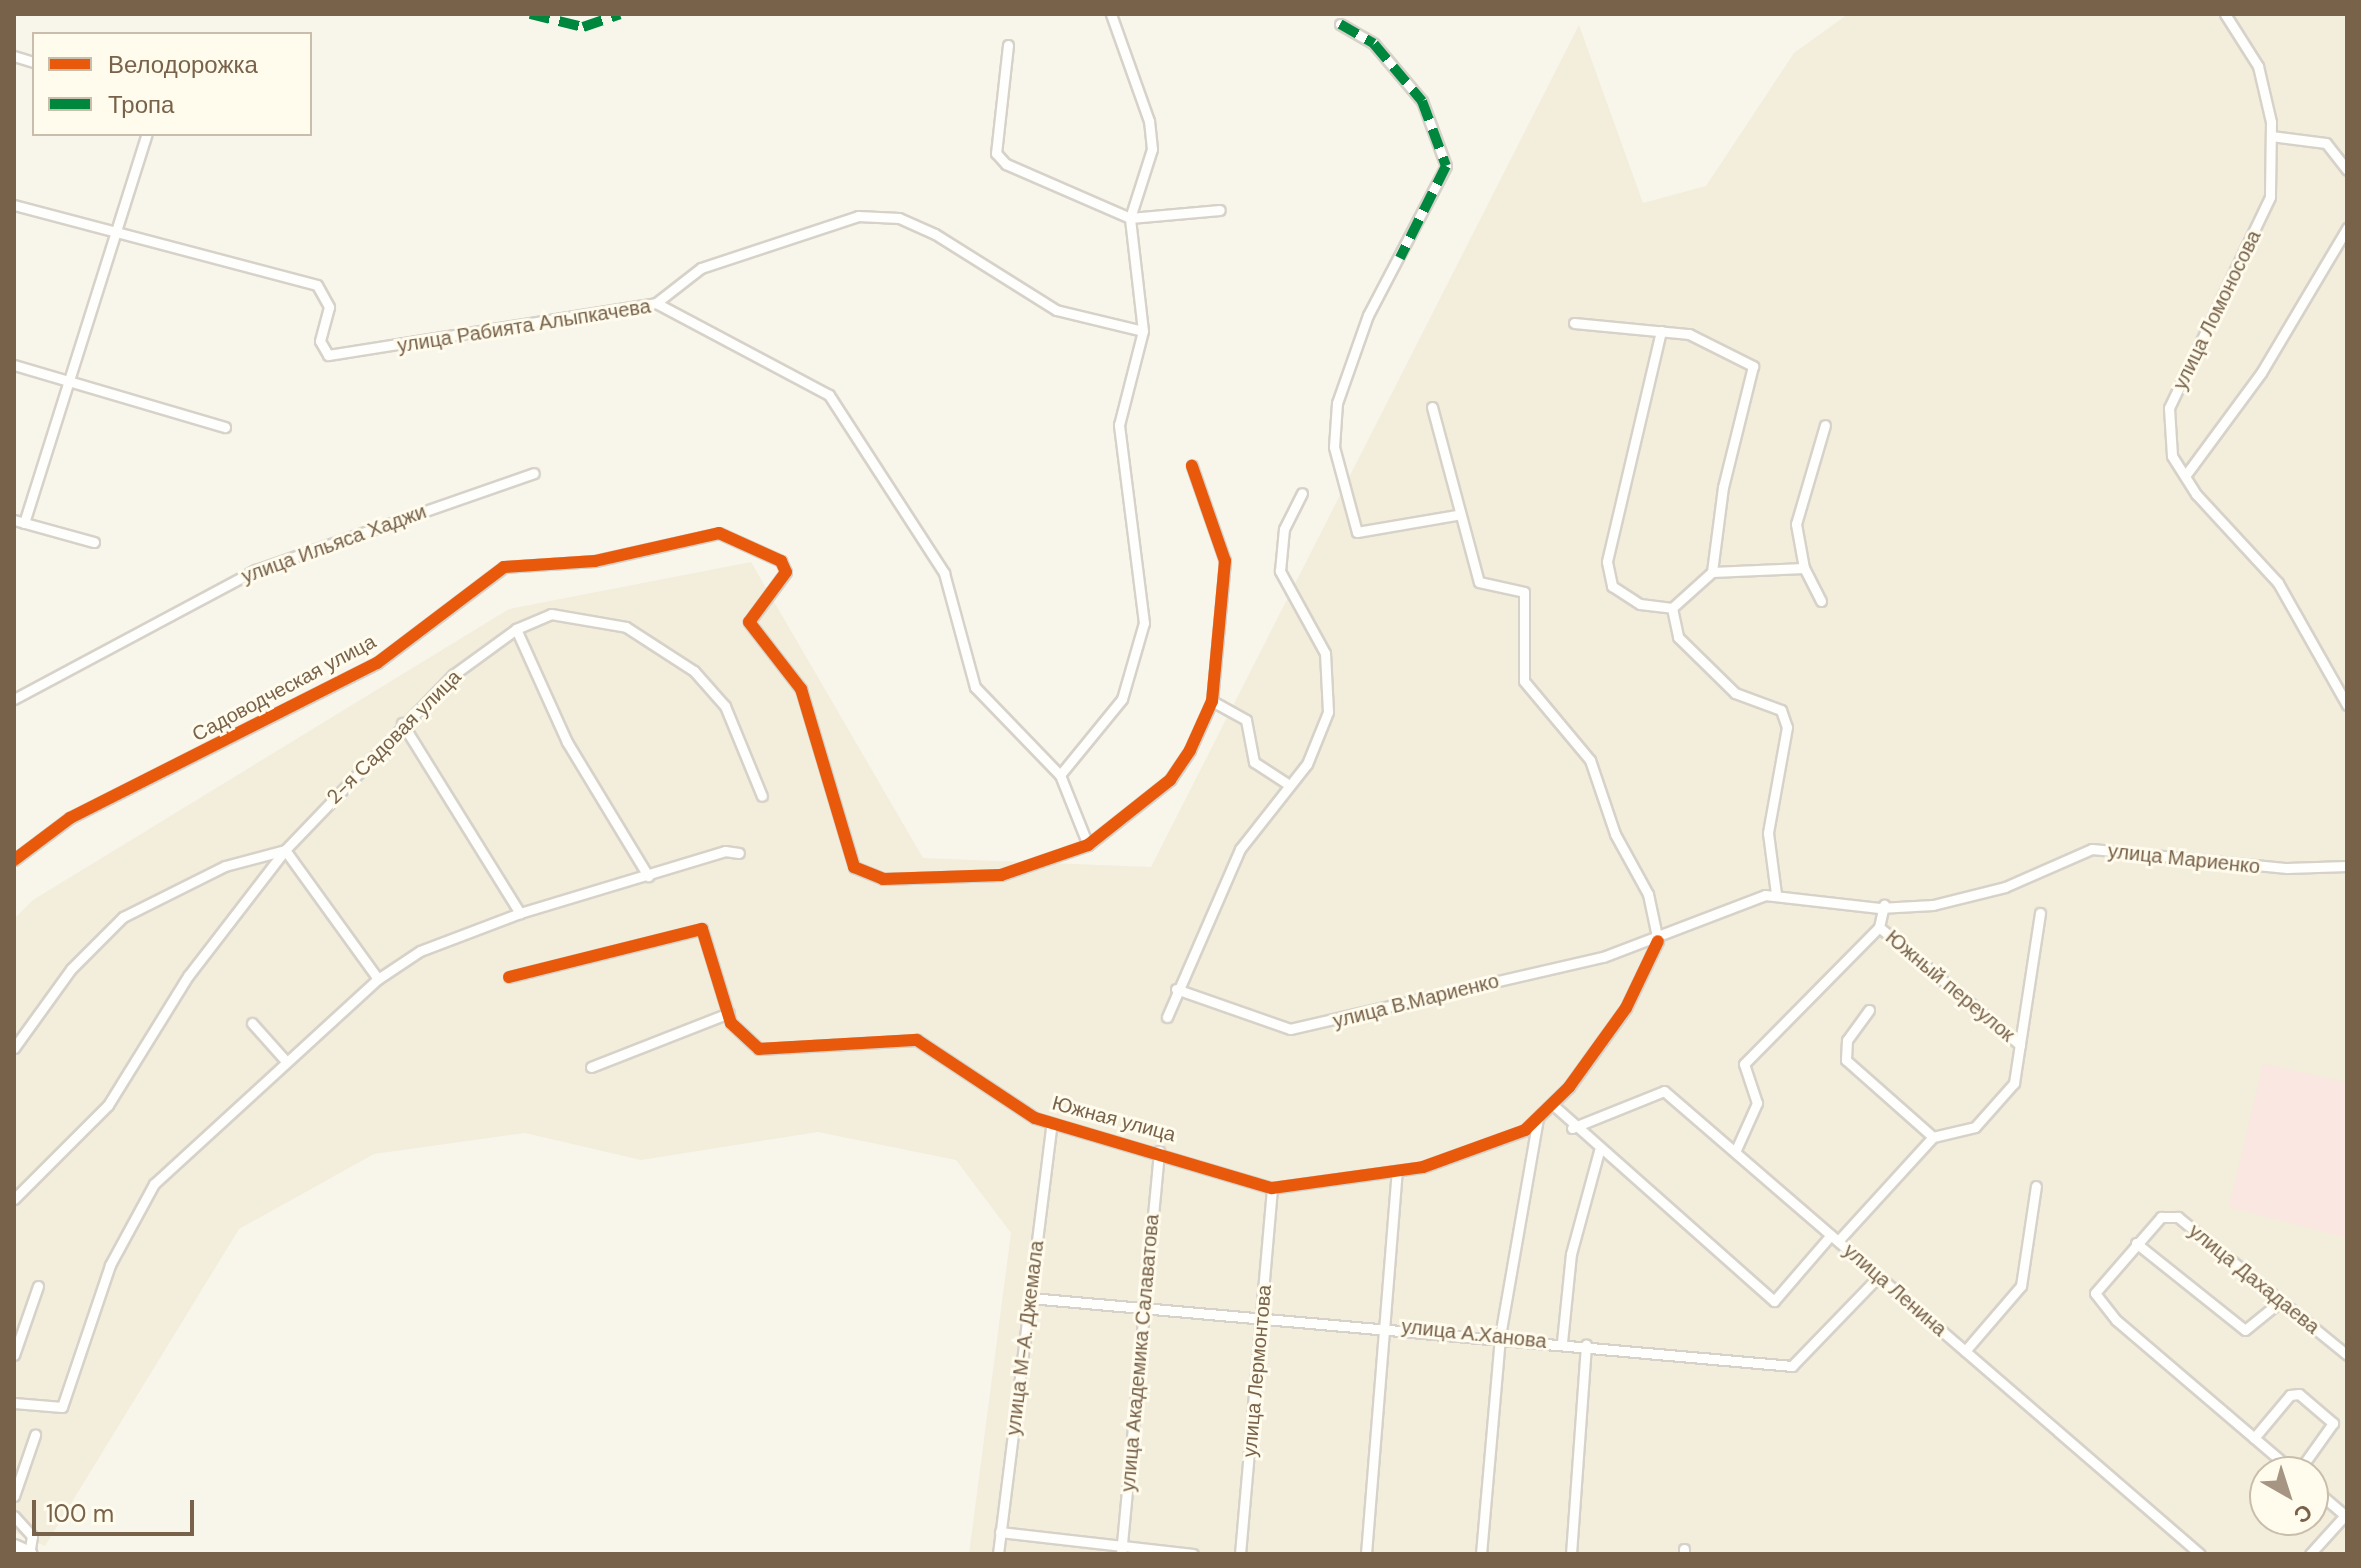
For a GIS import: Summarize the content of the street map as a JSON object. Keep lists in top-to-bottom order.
{
  "streets": {
    "street": [
      "улица Ломоносова",
      "улица Рабията Алыпкачева",
      "улица Ильяса Хаджи",
      "Садоводческая улица",
      "2-я Садовая улица",
      "улица Мариенко",
      "Южный переулок",
      "улица В.Мариенко",
      "Южная улица",
      "улица Дахадаева",
      "улица Ленина",
      "улица А.Ханова",
      "улица М-А. Джемала",
      "улица Академика Салаватова",
      "улица Лермонтова"
    ]
  },
  "crossings": [
    ["улица Мариенко", "улица В.Мариенко"],
    ["улица Мариенко", "Южная улица"],
    ["улица В.Мариенко", "Южная улица"],
    ["Южная улица", "улица М-А. Джемала"],
    ["Южная улица", "улица Академика Салаватова"],
    ["Южная улица", "улица Лермонтова"],
    ["улица Ленина", "улица А.Ханова"],
    ["улица А.Ханова", "улица М-А. Джемала"],
    ["улица А.Ханова", "улица Академика Салаватова"],
    ["улица А.Ханова", "улица Лермонтова"]
  ],
  "legend": ["Велодорожка", "Тропа"],
  "scale_bar": "100 m",
  "north": "bottom right"
}
